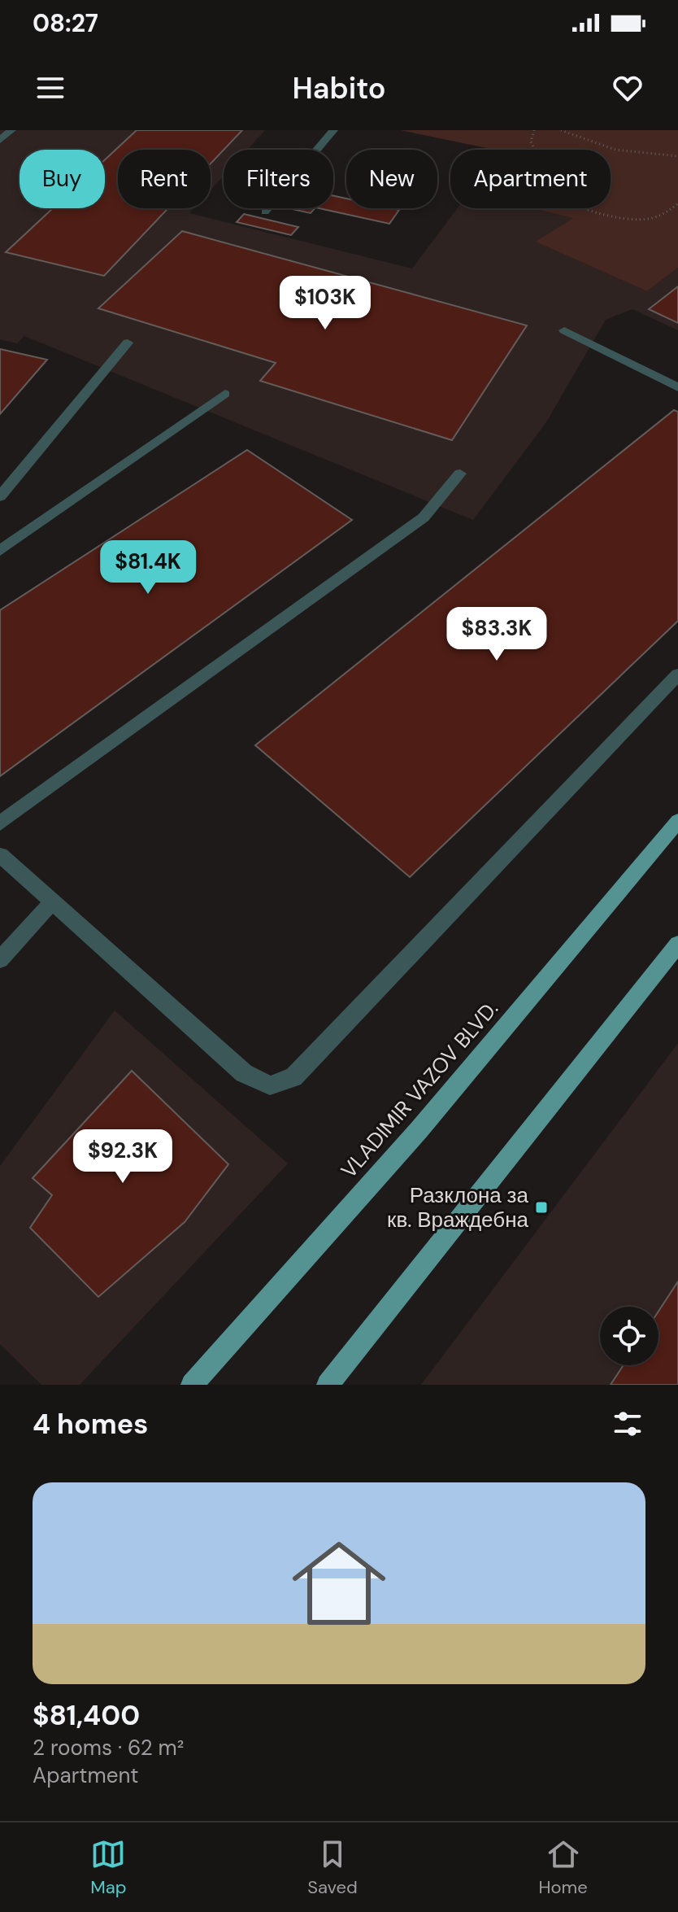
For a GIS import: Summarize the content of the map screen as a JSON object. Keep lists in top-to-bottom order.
{
  "streets": {
    "main road": ["VLADIMIR VAZOV BLVD."]
  },
  "places": {
    "transit": ["Разклона за кв. Враждебна"]
  },
  "page": {
    "status": "08:27",
    "header": "Habito",
    "chip": [
      "Buy",
      "Rent",
      "Filters",
      "New",
      "Apartment"
    ],
    "price": [
      "$103K",
      "$81.4K",
      "$83.3K",
      "$92.3K"
    ],
    "heading": "4 homes",
    "list": [
      {
        "name": "$81,400",
        "note": "2 rooms · 62 m² · Apartment"
      }
    ],
    "tabs": ["Map", "Saved", "Home"]
  }
}
